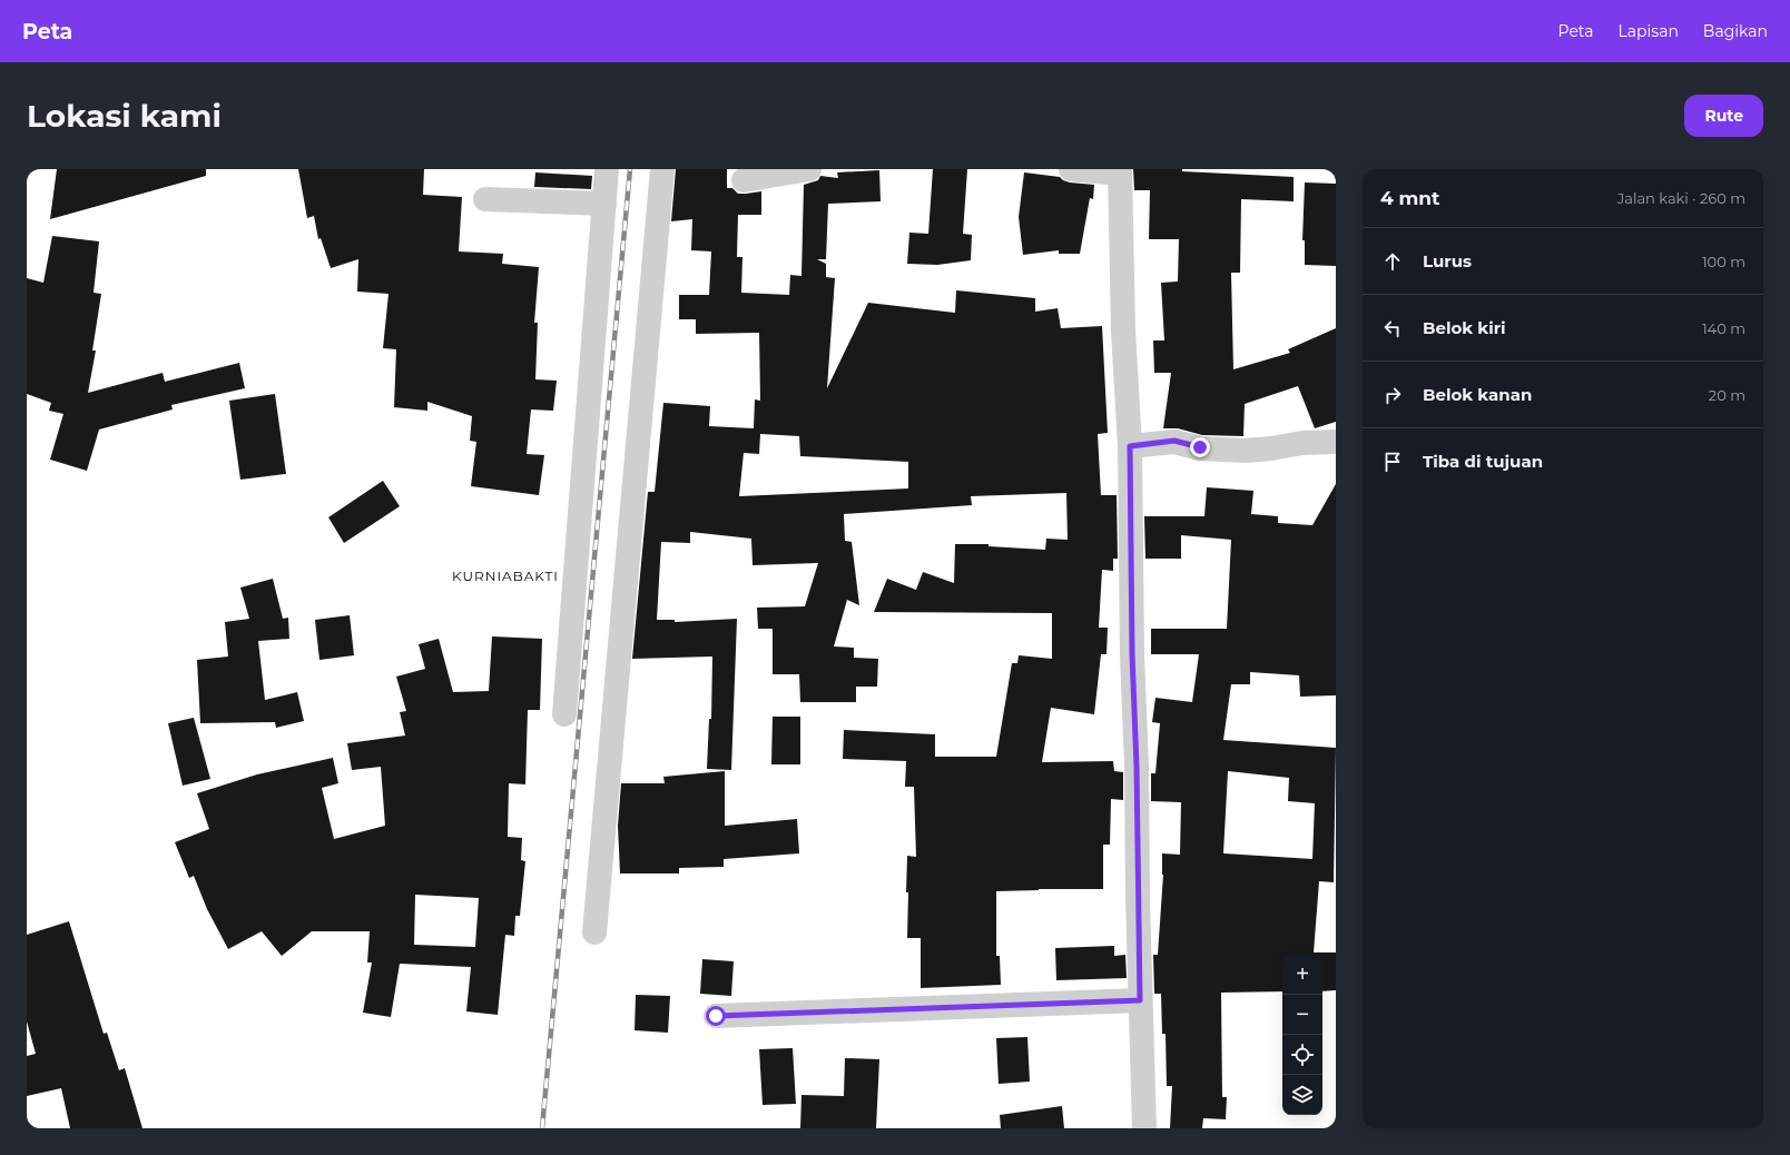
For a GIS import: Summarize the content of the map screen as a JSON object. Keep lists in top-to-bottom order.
{
  "districts": ["KURNIABAKTI"],
  "page": {
    "header": "Peta",
    "nav": ["Peta", "Lapisan", "Bagikan"],
    "buttons": "Rute",
    "title": "Lokasi kami",
    "heading": ["4 mnt", "Jalan kaki · 260 m"],
    "list": [
      ["Lurus", "100 m"],
      ["Belok kiri", "140 m"],
      ["Belok kanan", "20 m"],
      "Tiba di tujuan"
    ],
    "map_buttons": ["+", "−"]
  }
}
